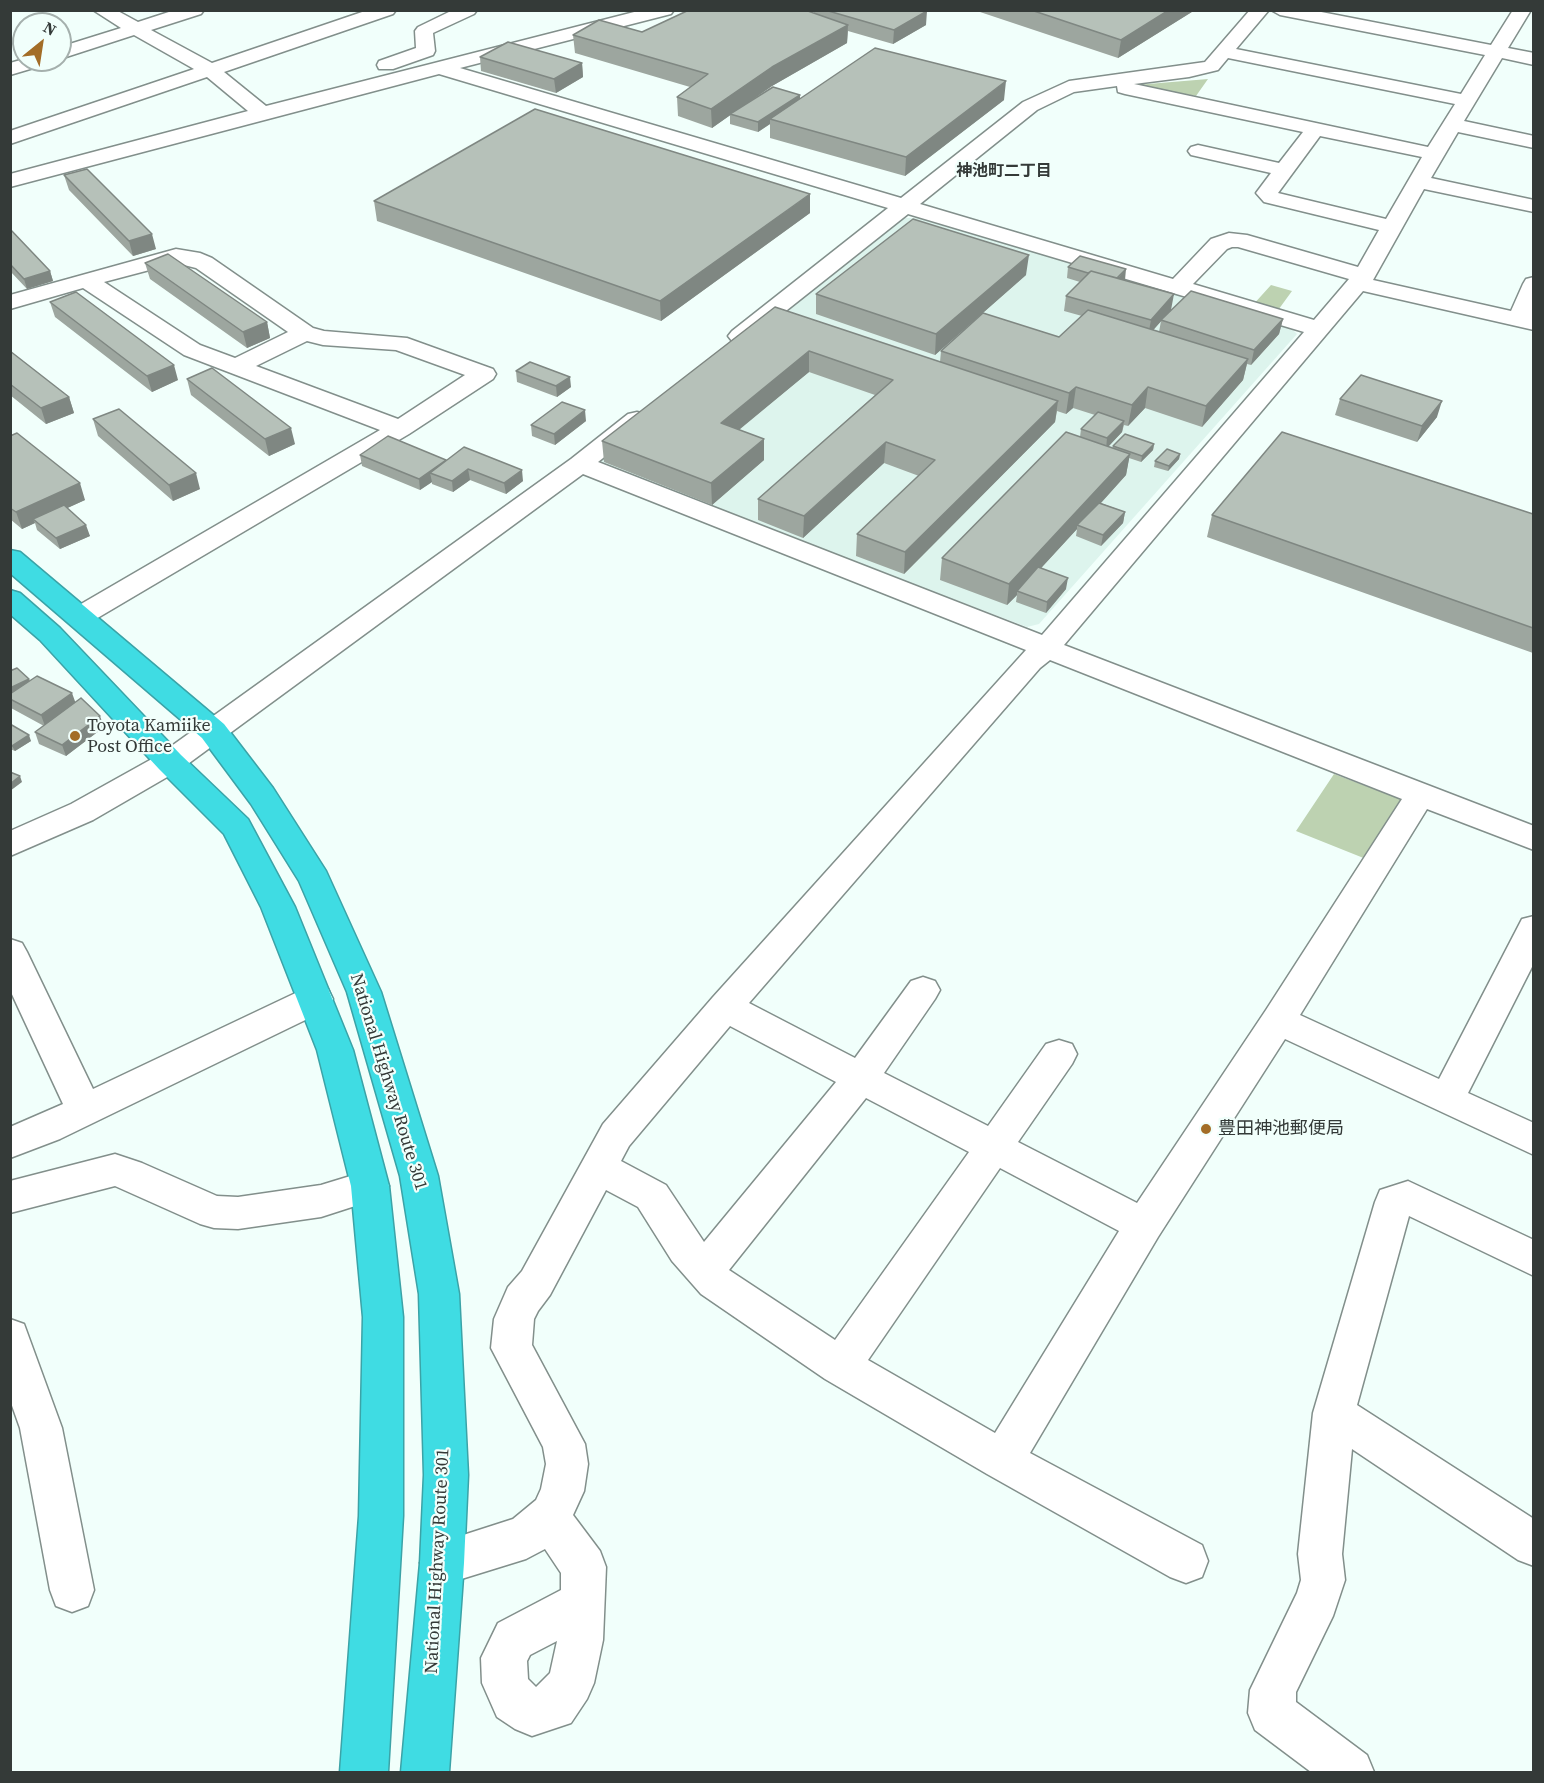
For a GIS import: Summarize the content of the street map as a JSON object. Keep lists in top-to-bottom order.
{
  "streets": {
    "highway": ["National Highway Route 301"]
  },
  "districts": ["神池町二丁目"],
  "places": ["Toyota Kamiike Post Office", "豊田神池郵便局"],
  "north": "top right"
}
